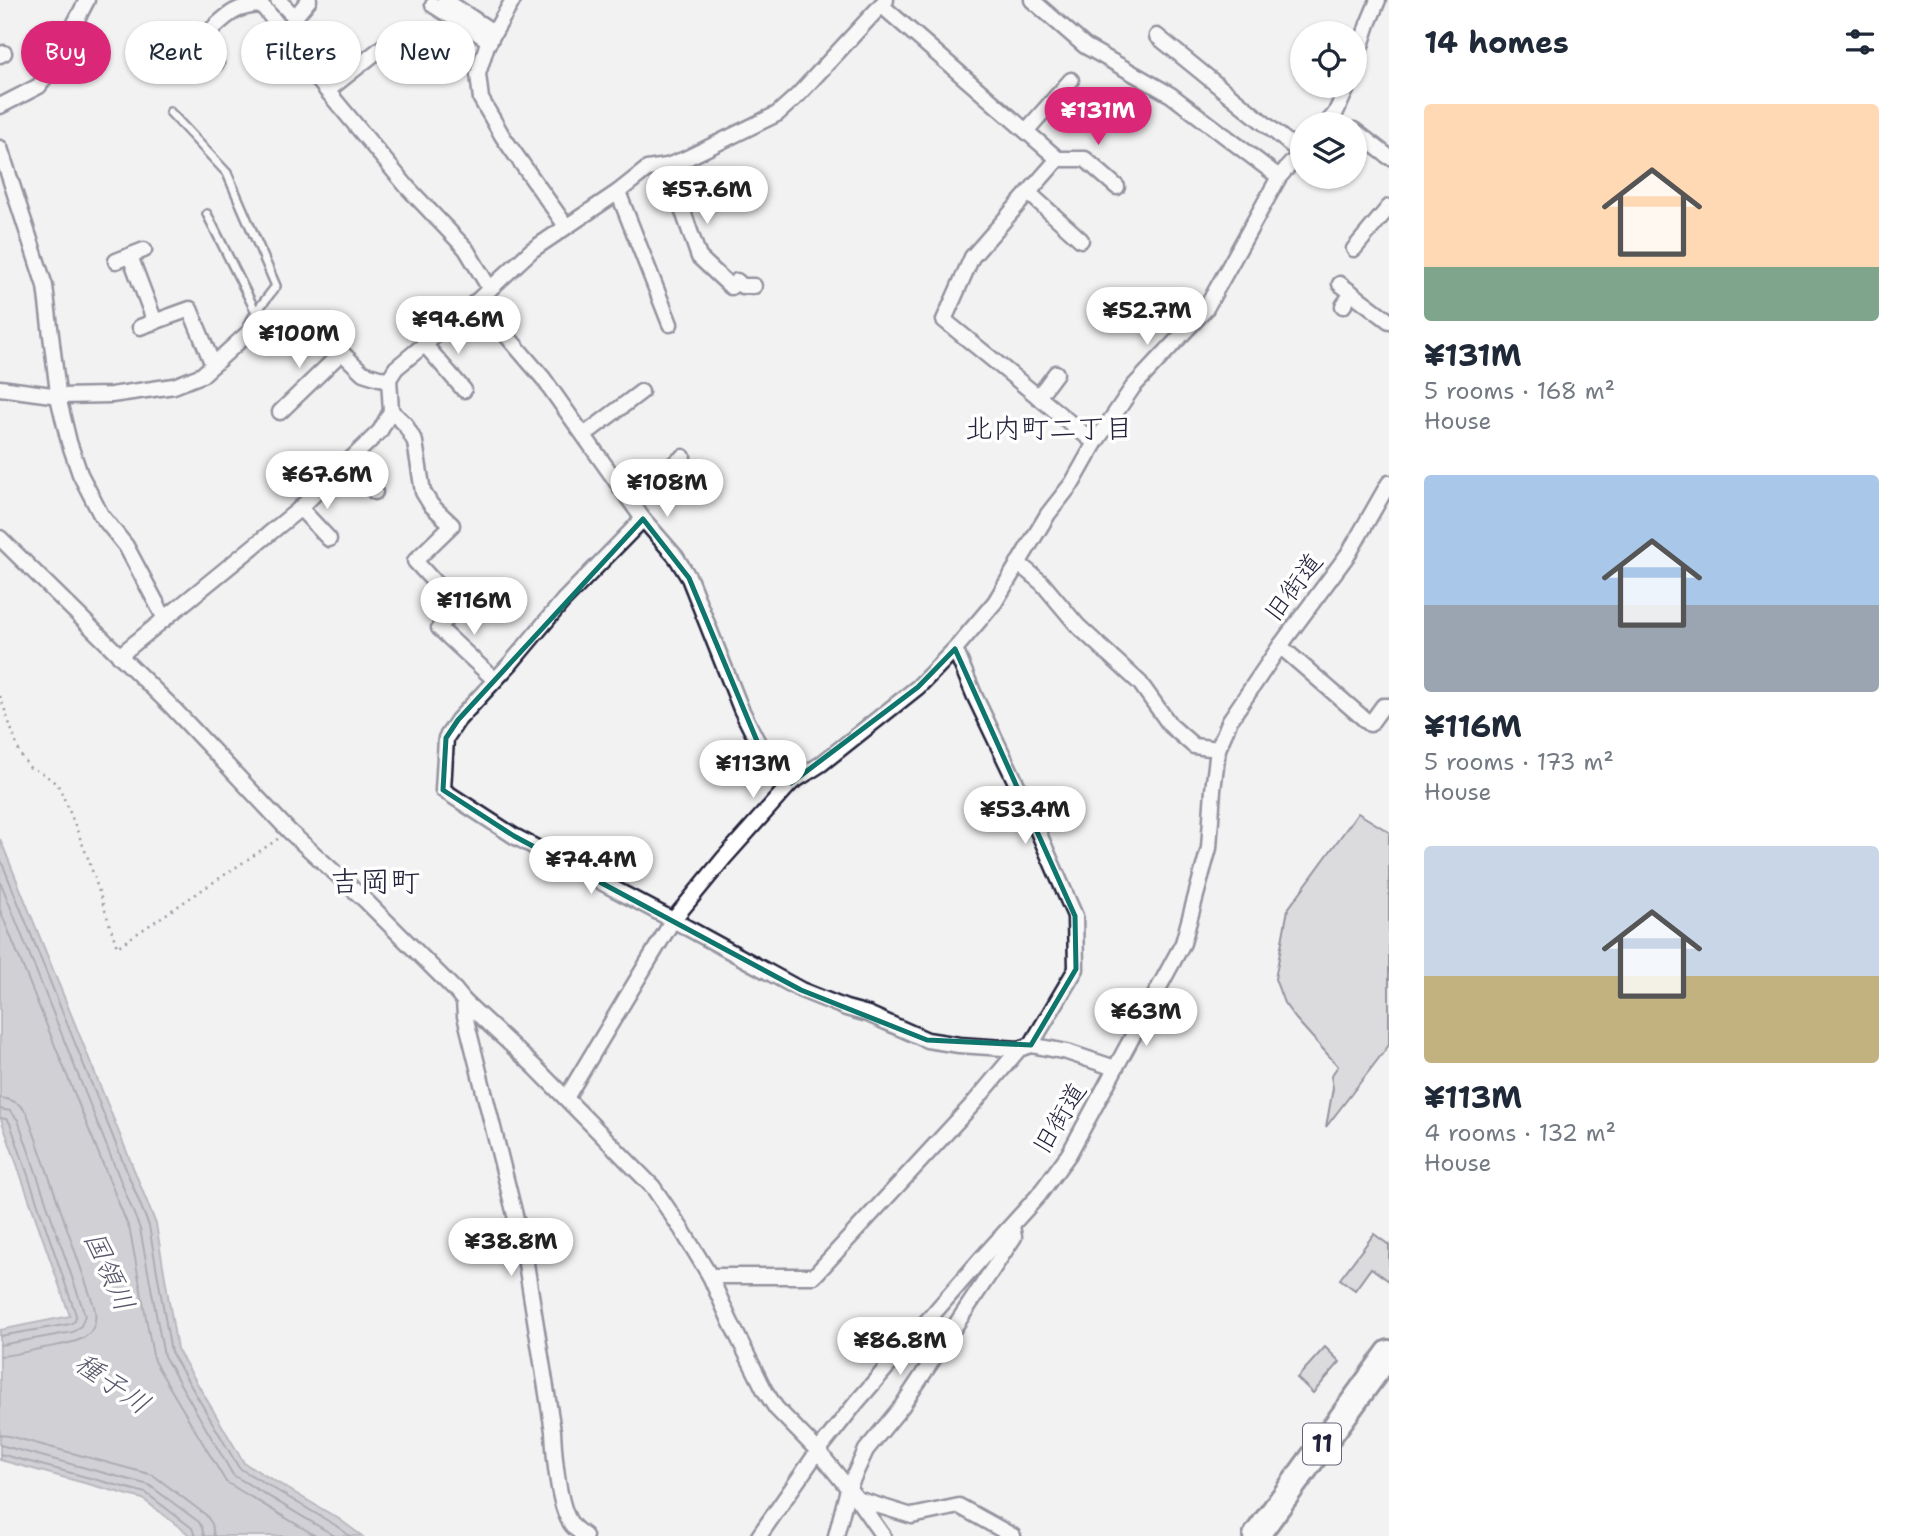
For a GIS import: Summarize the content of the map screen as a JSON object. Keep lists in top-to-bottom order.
{
  "streets": {
    "highway": ["11"],
    "street": ["旧街道"]
  },
  "districts": ["北内町二丁目", "吉岡町"],
  "water": ["国領川", "種子川"],
  "page": {
    "heading": "14 homes",
    "chip": [
      "Buy",
      "Rent",
      "Filters",
      "New"
    ],
    "list": [
      {
        "name": "¥131M",
        "note": "5 rooms · 168 m² · House"
      },
      {
        "name": "¥116M",
        "note": "5 rooms · 173 m² · House"
      },
      {
        "name": "¥113M",
        "note": "4 rooms · 132 m² · House"
      }
    ],
    "price": [
      "¥131M",
      "¥57.6M",
      "¥52.7M",
      "¥94.6M",
      "¥100M",
      "¥67.6M",
      "¥108M",
      "¥116M",
      "¥113M",
      "¥53.4M",
      "¥74.4M",
      "¥63M",
      "¥38.8M",
      "¥86.8M"
    ]
  }
}
